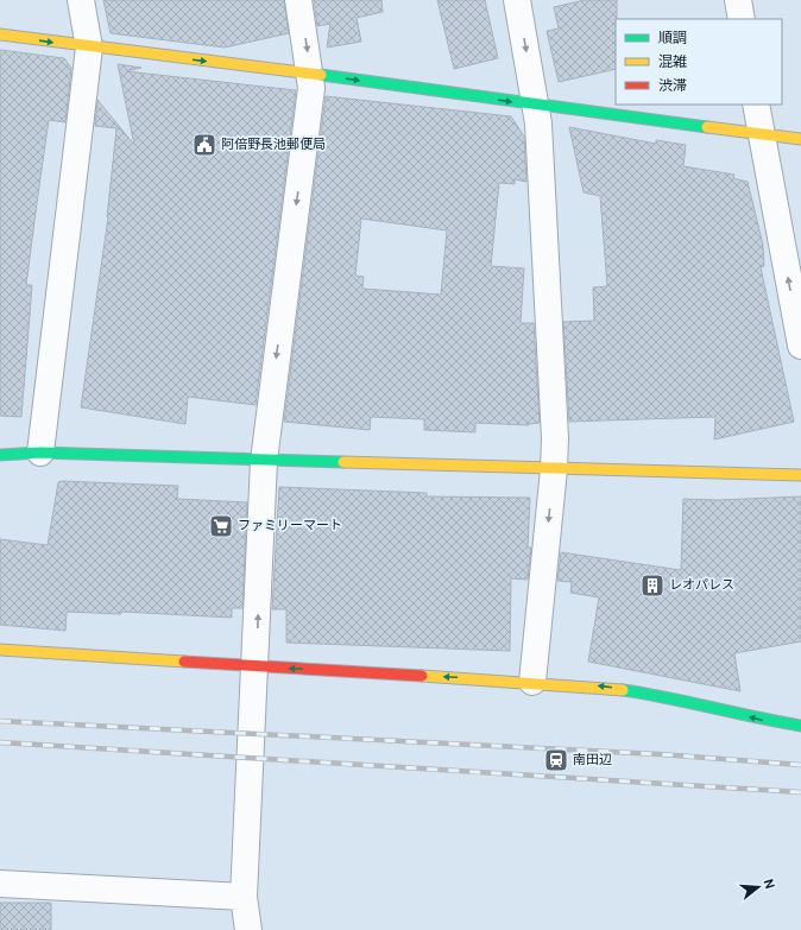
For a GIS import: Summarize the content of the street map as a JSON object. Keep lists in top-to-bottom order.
{
  "places": {
    "public building": ["阿倍野長池郵便局"],
    "supermarket": ["ファミリーマート"],
    "building": ["レオパレス"],
    "station": ["南田辺"]
  },
  "legend": ["順調", "混雑", "渋滞"],
  "north": "right"
}
